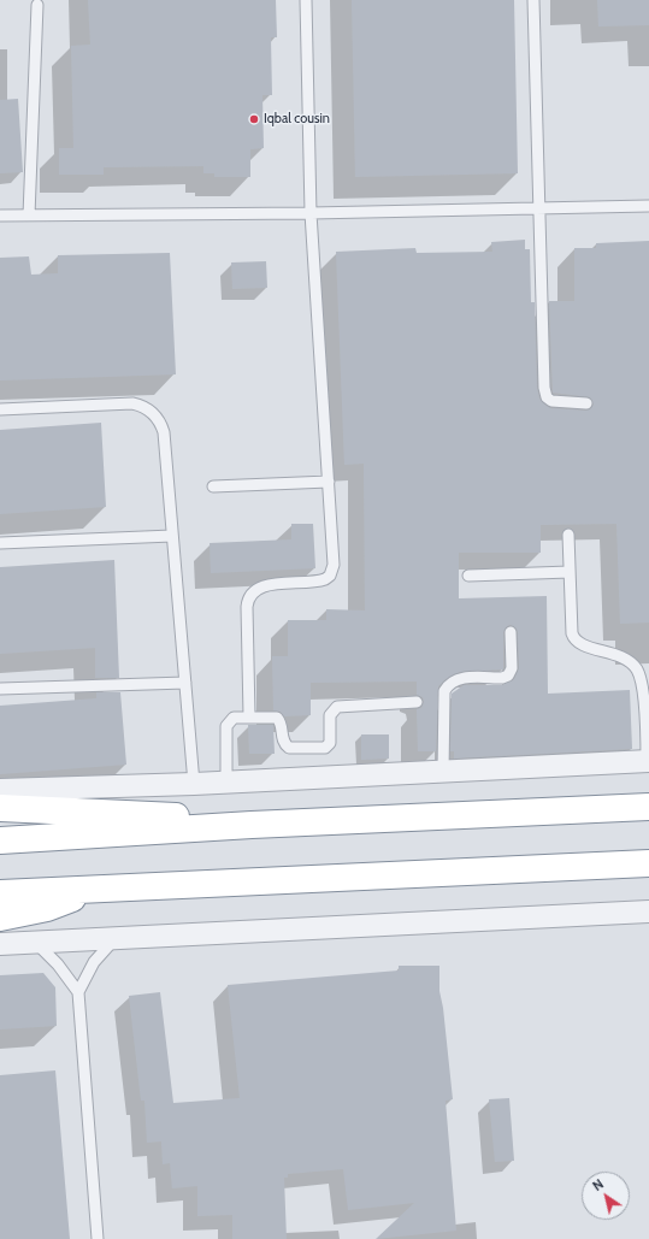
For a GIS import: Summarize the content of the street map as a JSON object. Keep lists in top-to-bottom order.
{
  "places": ["Iqbal cousin"],
  "north": "top left"
}
